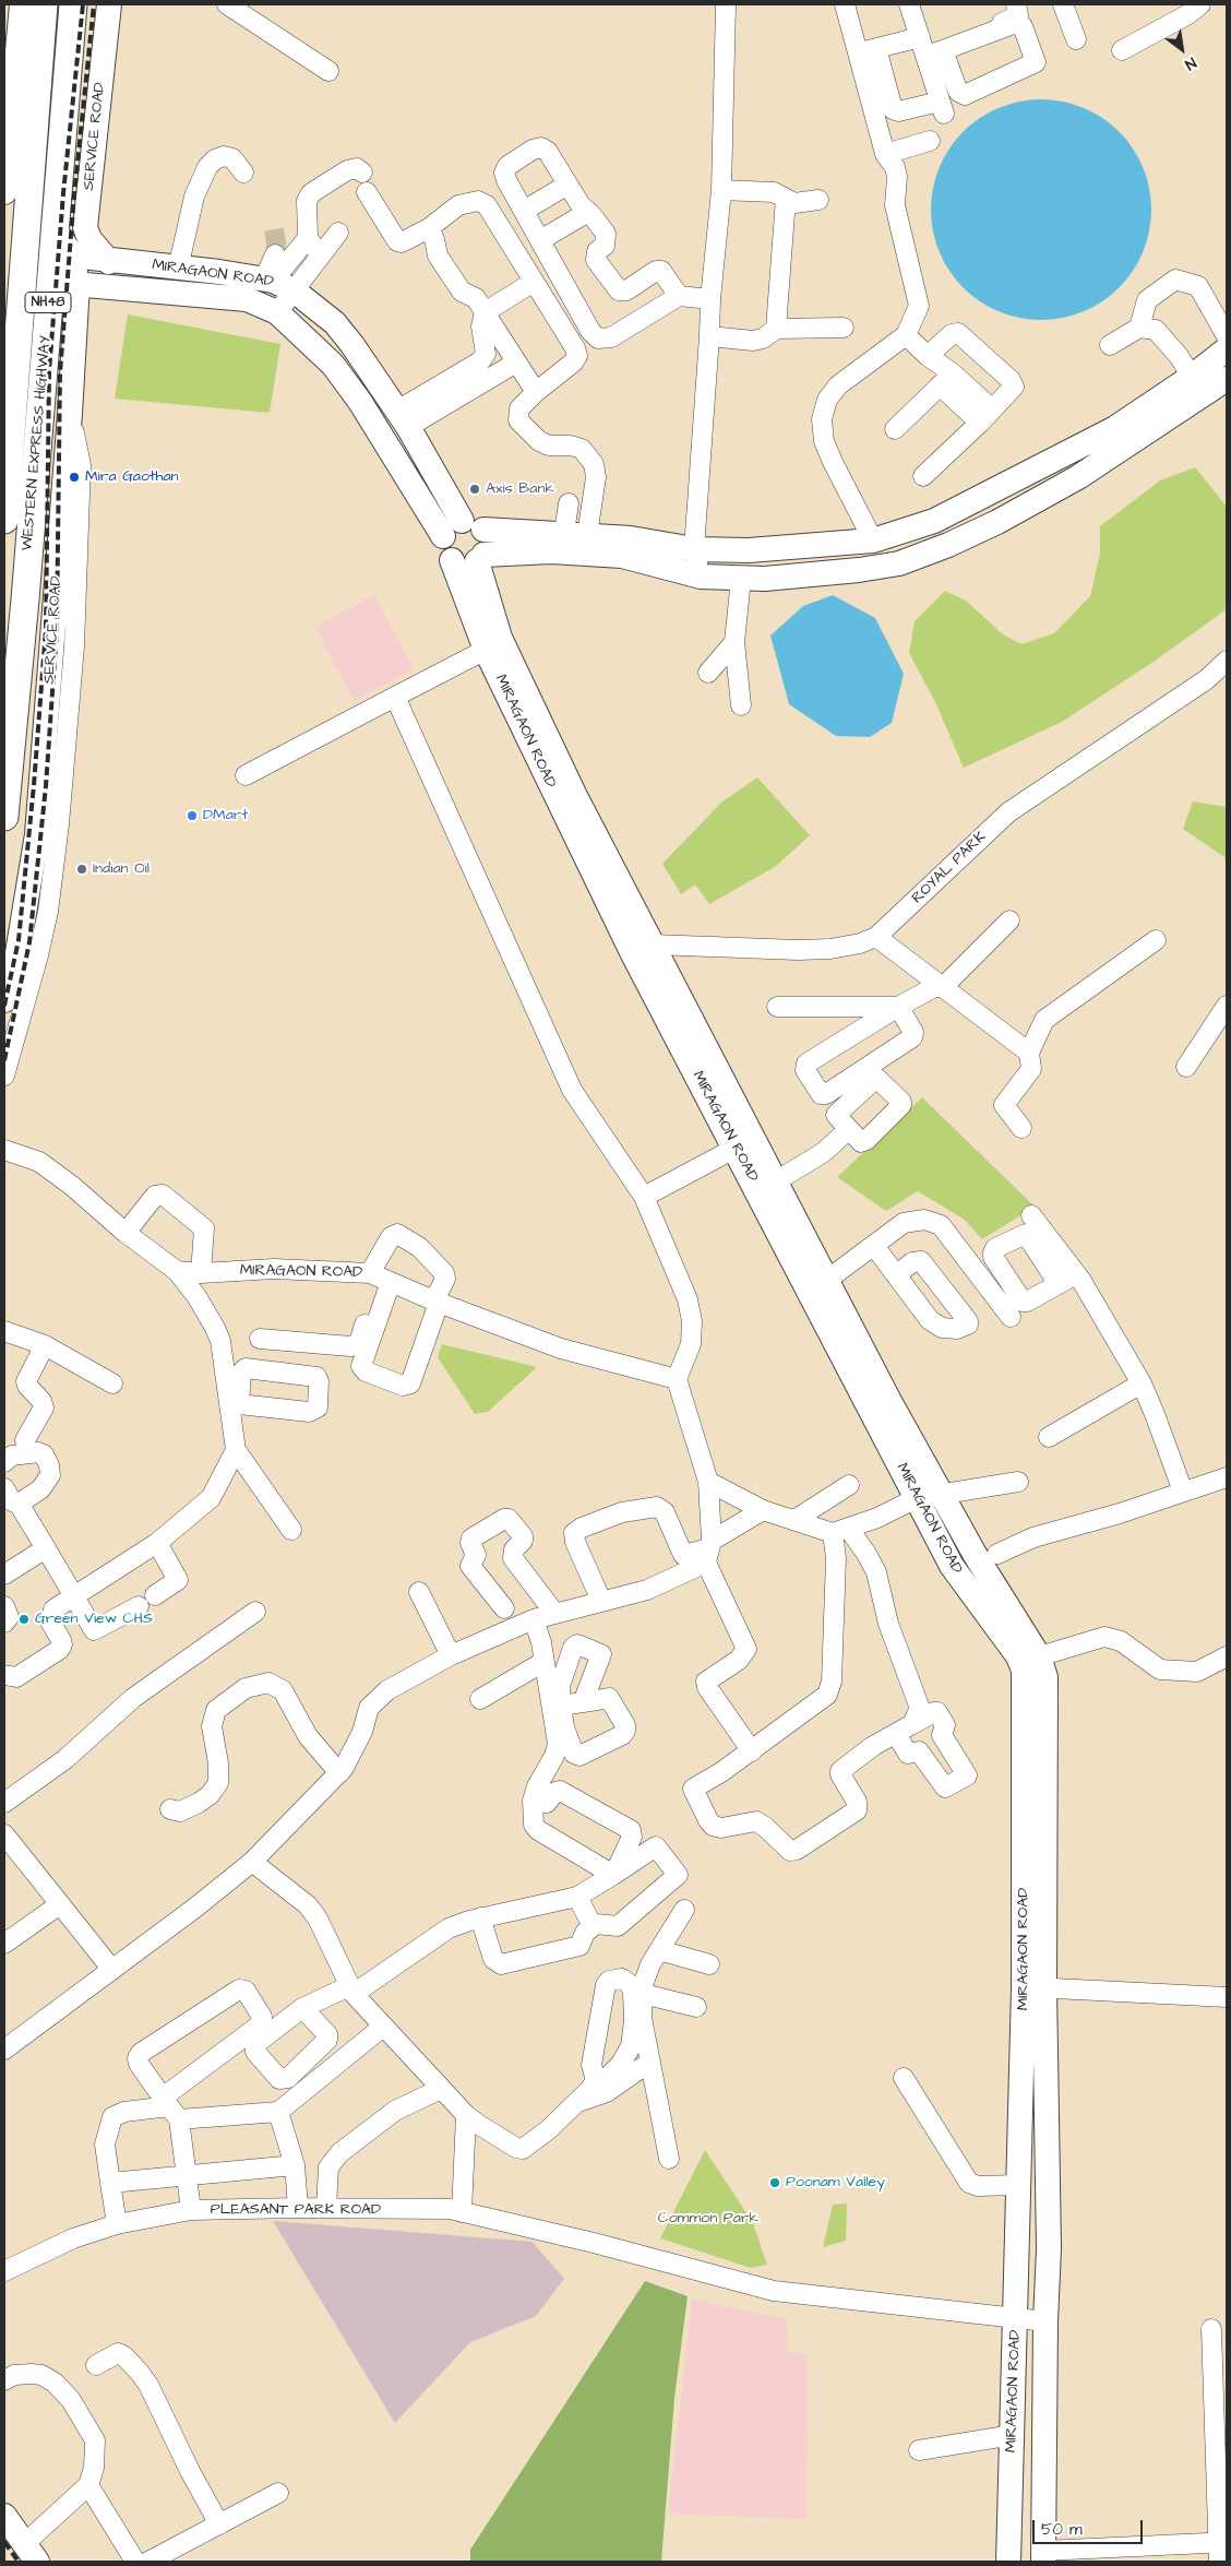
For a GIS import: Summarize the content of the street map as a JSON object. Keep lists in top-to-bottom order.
{
  "streets": {
    "highway": ["NH48", "WESTERN EXPRESS HIGHWAY"],
    "main road": ["SERVICE ROAD", "MIRAGAON ROAD"],
    "street": ["ROYAL PARK", "PLEASANT PARK ROAD"]
  },
  "crossings": [
    ["SERVICE ROAD", "MIRAGAON ROAD"],
    ["MIRAGAON ROAD", "WESTERN EXPRESS HIGHWAY"],
    ["MIRAGAON ROAD", "ROYAL PARK"],
    ["MIRAGAON ROAD", "PLEASANT PARK ROAD"]
  ],
  "parks": ["Common Park"],
  "places": [
    "Mira Gaothan",
    "Axis Bank",
    "DMart",
    "Indian Oil",
    "Green View CHS",
    "Poonam Valley"
  ],
  "scale_bar": "50 m",
  "north": "bottom right"
}
